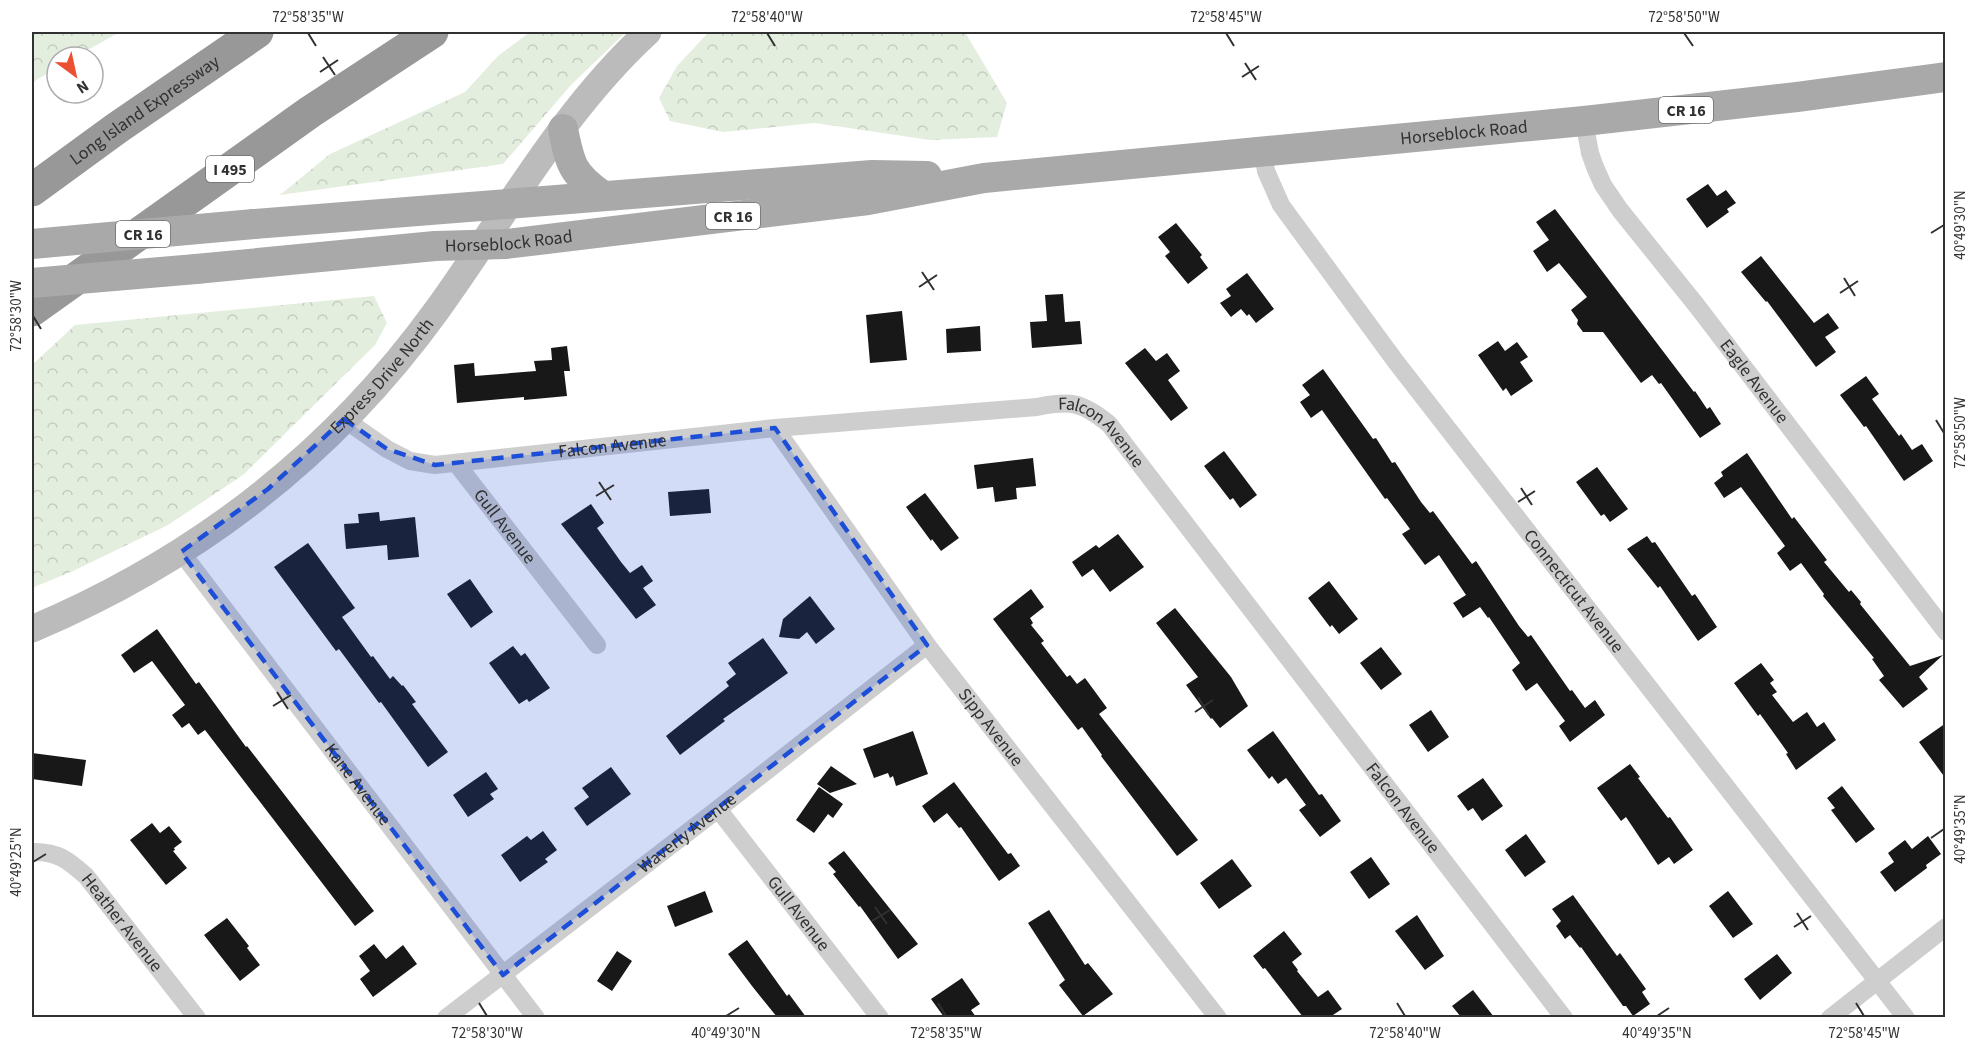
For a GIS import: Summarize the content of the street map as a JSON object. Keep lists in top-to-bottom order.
{
  "streets": {
    "highway": ["Long Island Expressway", "I 495"],
    "main road": ["CR 16", "Horseblock Road", "Express Drive North"],
    "street": [
      "Eagle Avenue",
      "Falcon Avenue",
      "Gull Avenue",
      "Connecticut Avenue",
      "Sipp Avenue",
      "Kane Avenue",
      "Waverly Avenue",
      "Heather Avenue"
    ]
  },
  "crossings": [
    ["Horseblock Road", "Express Drive North"],
    ["Horseblock Road", "Eagle Avenue"],
    ["Horseblock Road", "Connecticut Avenue"],
    ["Express Drive North", "Falcon Avenue"],
    ["Express Drive North", "Kane Avenue"],
    ["Falcon Avenue", "Gull Avenue"],
    ["Falcon Avenue", "Sipp Avenue"],
    ["Gull Avenue", "Waverly Avenue"],
    ["Sipp Avenue", "Waverly Avenue"],
    ["Kane Avenue", "Waverly Avenue"]
  ],
  "north": "bottom right",
  "coordinates": [
    "72°58'35\"W",
    "72°58'40\"W",
    "72°58'45\"W",
    "72°58'50\"W",
    "40°49'30\"N",
    "72°58'30\"W",
    "40°49'35\"N",
    "40°49'25\"N"
  ]
}
